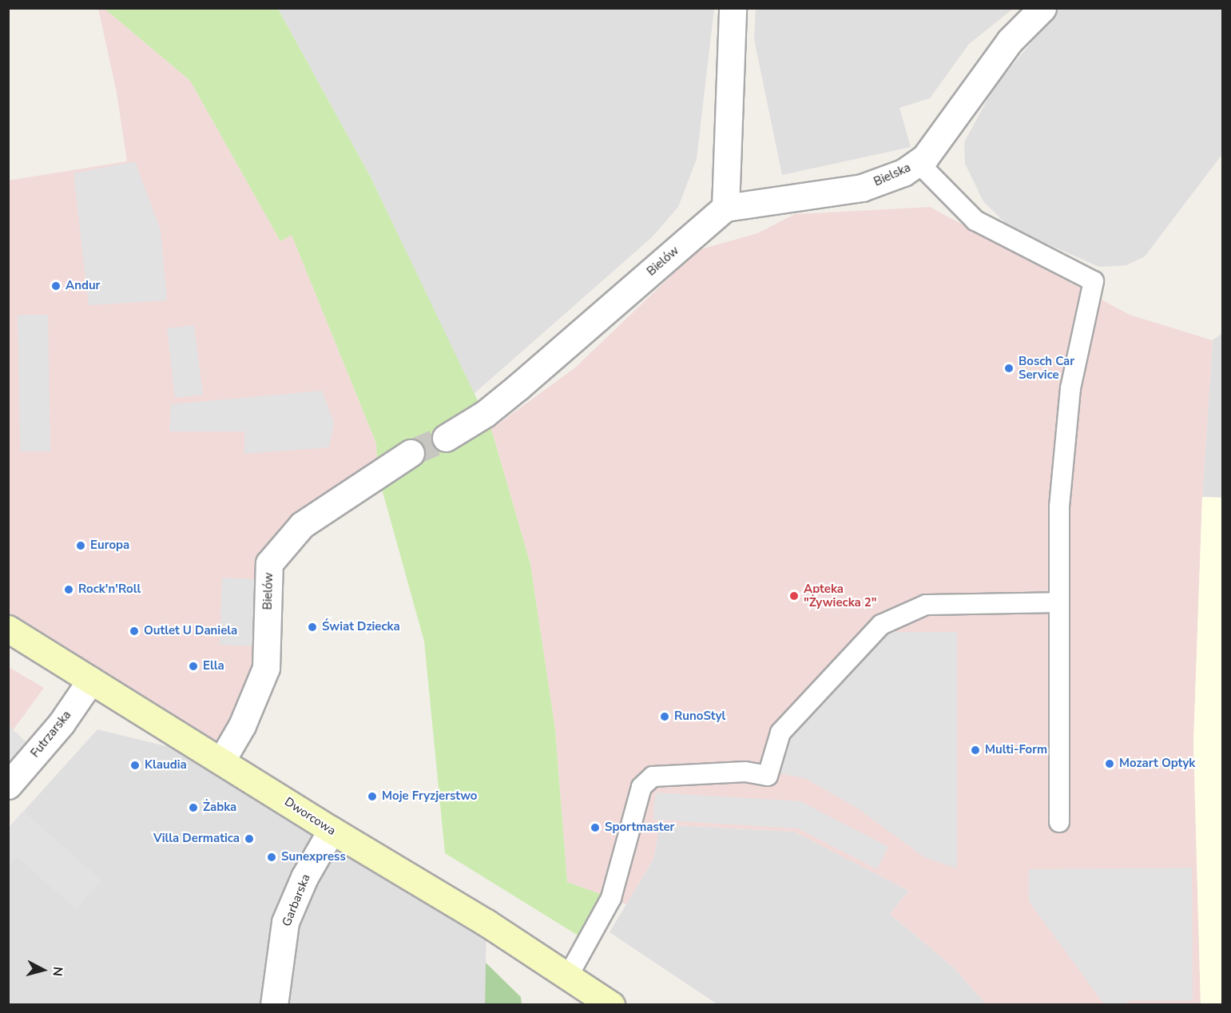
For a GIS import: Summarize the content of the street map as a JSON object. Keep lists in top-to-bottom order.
{
  "streets": {
    "street": [
      "Bielska",
      "Bielów",
      "Futrzarska",
      "Dworcowa",
      "Garbarska"
    ]
  },
  "crossings": [
    ["Bielska", "Bielów"],
    ["Bielów", "Dworcowa"],
    ["Futrzarska", "Dworcowa"],
    ["Dworcowa", "Garbarska"]
  ],
  "places": [
    "Andur",
    "Bosch Car Service",
    "Europa",
    "Rock'n'Roll",
    "Apteka \"Żywiecka 2\"",
    "Świat Dziecka",
    "Outlet U Daniela",
    "Ella",
    "RunoStyl",
    "Multi-Form",
    "Mozart Optyk",
    "Klaudia",
    "Moje Fryzjerstwo",
    "Żabka",
    "Sportmaster",
    "Villa Dermatica",
    "Sunexpress"
  ],
  "north": "right"
}
